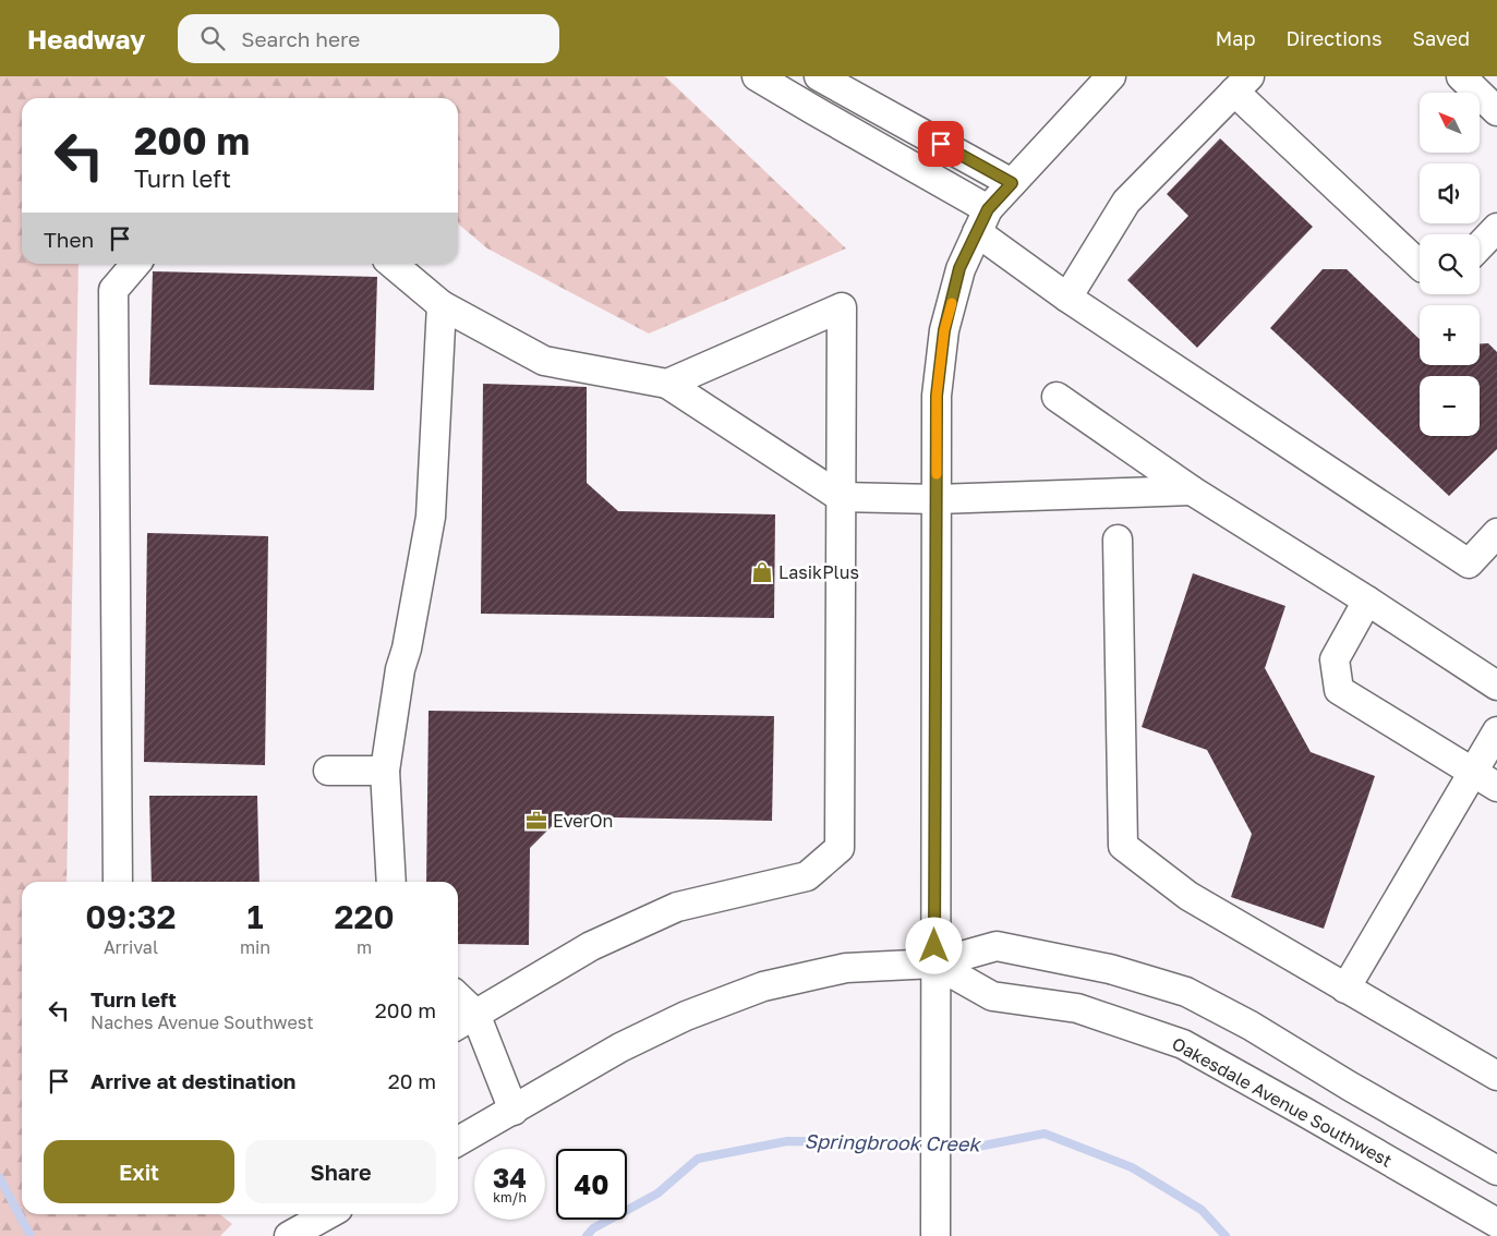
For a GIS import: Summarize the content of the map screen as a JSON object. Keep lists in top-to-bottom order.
{
  "streets": {
    "street": ["Oakesdale Avenue Southwest"]
  },
  "water": ["Springbrook Creek"],
  "places": {
    "shop": ["LasikPlus"],
    "office": ["EverOn"]
  },
  "north": "top left",
  "page": {
    "header": "Headway",
    "search": "Search here",
    "nav": ["Map", "Directions", "Saved"],
    "map_buttons": ["+", "−"],
    "turn": ["200 m", "Turn left"],
    "then": "Then",
    "eta": [
      "09:32",
      "Arrival",
      "1",
      "min",
      "220",
      "m"
    ],
    "list": [
      {
        "name": "Turn left",
        "note": "Naches Avenue Southwest",
        "value": "200 m"
      },
      {
        "name": "Arrive at destination",
        "value": "20 m"
      }
    ],
    "buttons": ["Exit", "Share"],
    "speed": "34 km/h",
    "limit": "40"
  }
}
